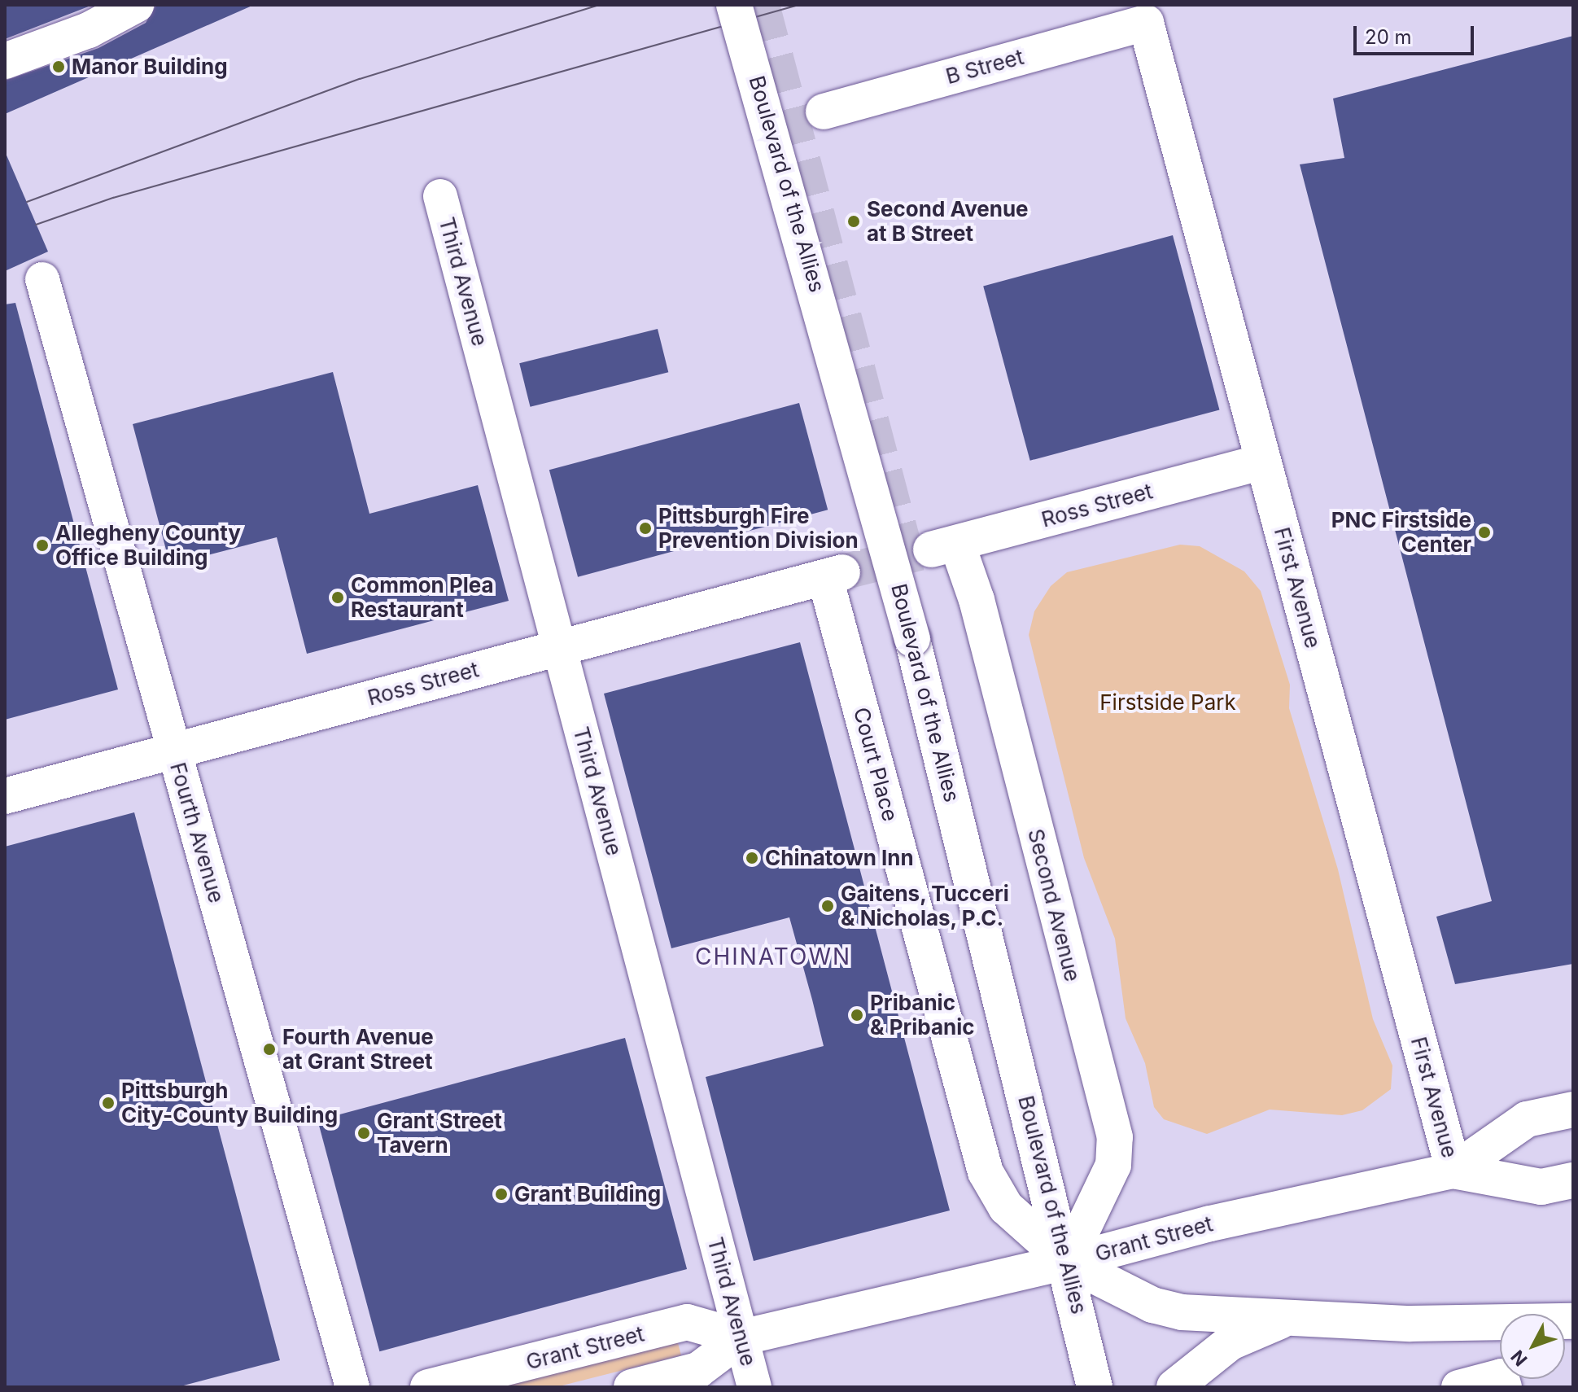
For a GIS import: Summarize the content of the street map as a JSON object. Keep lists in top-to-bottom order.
{
  "streets": {
    "main road": [
      "B Street",
      "Boulevard of the Allies",
      "Ross Street",
      "First Avenue",
      "Court Place",
      "Second Avenue",
      "Grant Street"
    ],
    "street": ["Third Avenue", "Fourth Avenue"]
  },
  "crossings": [
    ["B Street", "First Avenue"],
    ["Boulevard of the Allies", "Court Place"],
    ["Boulevard of the Allies", "Second Avenue"],
    ["Boulevard of the Allies", "Grant Street"],
    ["Third Avenue", "Ross Street"],
    ["Third Avenue", "Grant Street"],
    ["Ross Street", "First Avenue"],
    ["Ross Street", "Court Place"],
    ["Ross Street", "Fourth Avenue"],
    ["Ross Street", "Second Avenue"],
    ["First Avenue", "Grant Street"],
    ["Court Place", "Second Avenue"],
    ["Court Place", "Grant Street"],
    ["Second Avenue", "Grant Street"]
  ],
  "districts": ["CHINATOWN"],
  "parks": ["Firstside Park"],
  "places": [
    "Manor Building",
    "Second Avenue at B Street",
    "Pittsburgh Fire Prevention Division",
    "PNC Firstside Center",
    "Allegheny County Office Building",
    "Common Plea Restaurant",
    "Chinatown Inn",
    "Gaitens, Tucceri & Nicholas, P.C.",
    "Pribanic & Pribanic",
    "Fourth Avenue at Grant Street",
    "Pittsburgh City-County Building",
    "Grant Street Tavern",
    "Grant Building"
  ],
  "scale_bar": "20 m",
  "north": "bottom left"
}
